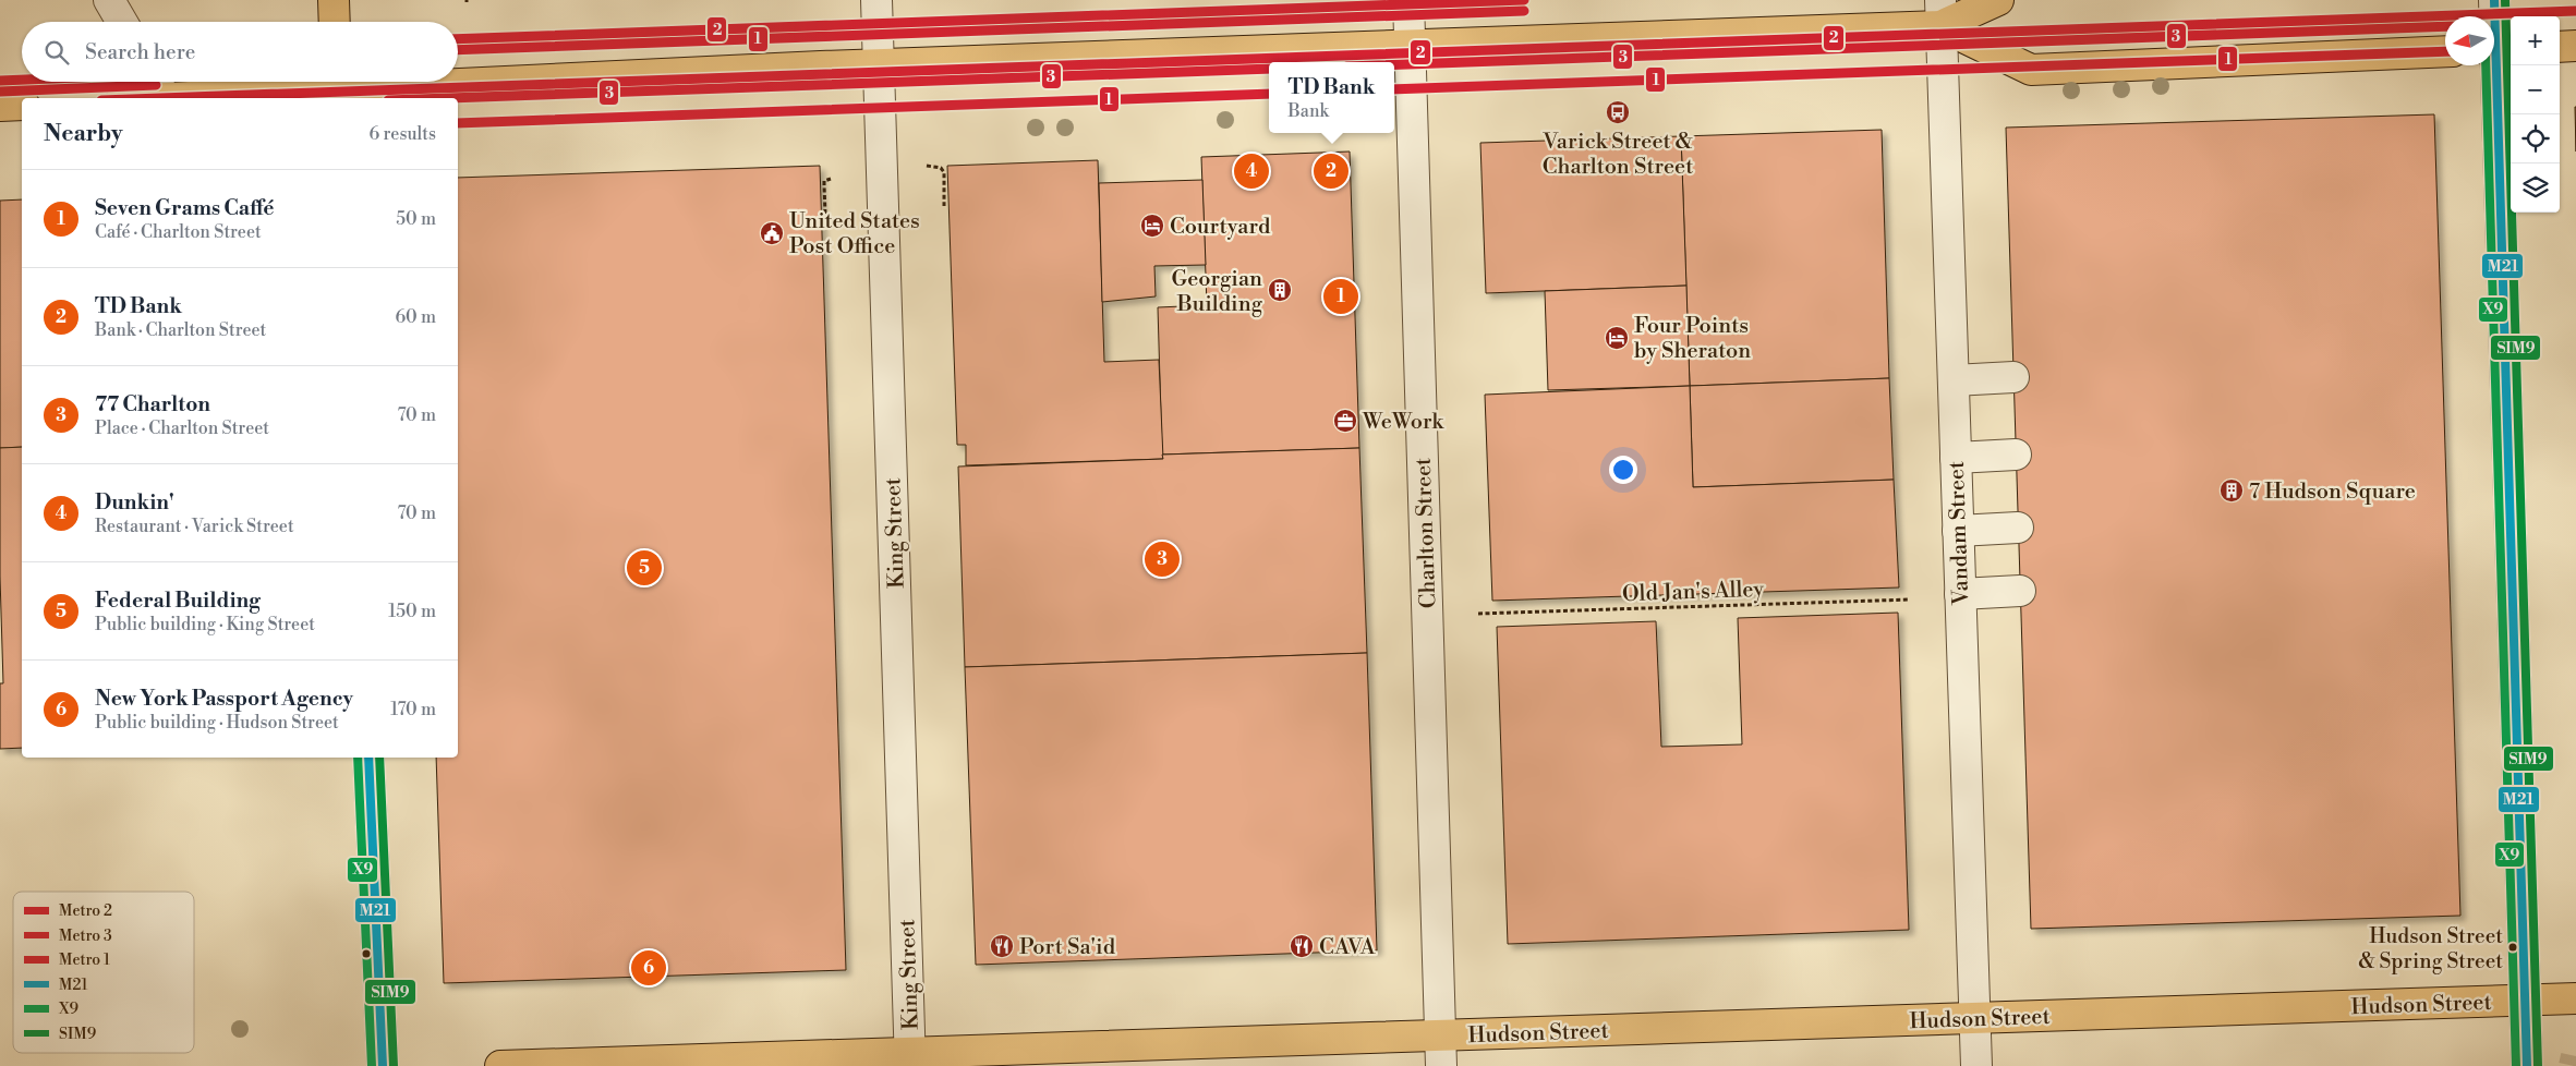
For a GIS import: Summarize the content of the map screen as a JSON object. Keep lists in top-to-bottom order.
{
  "streets": {
    "main road": ["Hudson Street"],
    "street": ["King Street", "Charlton Street", "Vandam Street"],
    "path": ["Old Jan's Alley"]
  },
  "crossings": [
    ["King Street", "Hudson Street"],
    ["Charlton Street", "Hudson Street"],
    ["Vandam Street", "Hudson Street"]
  ],
  "places": {
    "bus stop": ["Varick Street & Charlton Street"],
    "hotel": ["Courtyard", "Four Points by Sheraton"],
    "public building": ["United States Post Office"],
    "building": ["Georgian Building", "7 Hudson Square"],
    "office": ["WeWork"],
    "restaurant": ["Port Sa'id", "CAVA"],
    "other": ["Hudson Street & Spring Street"]
  },
  "lines": [
    "metro line 2",
    "transit line M21",
    "transit line SIM9",
    "metro line 1",
    "metro line 3",
    "transit line X9"
  ],
  "legend": [
    "Metro 2",
    "Metro 3",
    "Metro 1",
    "M21",
    "X9",
    "SIM9"
  ],
  "north": "left",
  "page": {
    "map_buttons": ["+", "−"],
    "search": "Search here",
    "popup": ["TD Bank", "Bank"],
    "heading": ["Nearby", "6 results"],
    "pins": [
      "2",
      "4",
      "1",
      "3",
      "5",
      "6"
    ],
    "list": [
      {
        "mark": "1",
        "name": "Seven Grams Caffé",
        "note": "Café · Charlton Street",
        "value": "50 m"
      },
      {
        "mark": "2",
        "name": "TD Bank",
        "note": "Bank · Charlton Street",
        "value": "60 m"
      },
      {
        "mark": "3",
        "name": "77 Charlton",
        "note": "Place · Charlton Street",
        "value": "70 m"
      },
      {
        "mark": "4",
        "name": "Dunkin'",
        "note": "Restaurant · Varick Street",
        "value": "70 m"
      },
      {
        "mark": "5",
        "name": "Federal Building",
        "note": "Public building · King Street",
        "value": "150 m"
      },
      {
        "mark": "6",
        "name": "New York Passport Agency",
        "note": "Public building · Hudson Street",
        "value": "170 m"
      }
    ]
  }
}
